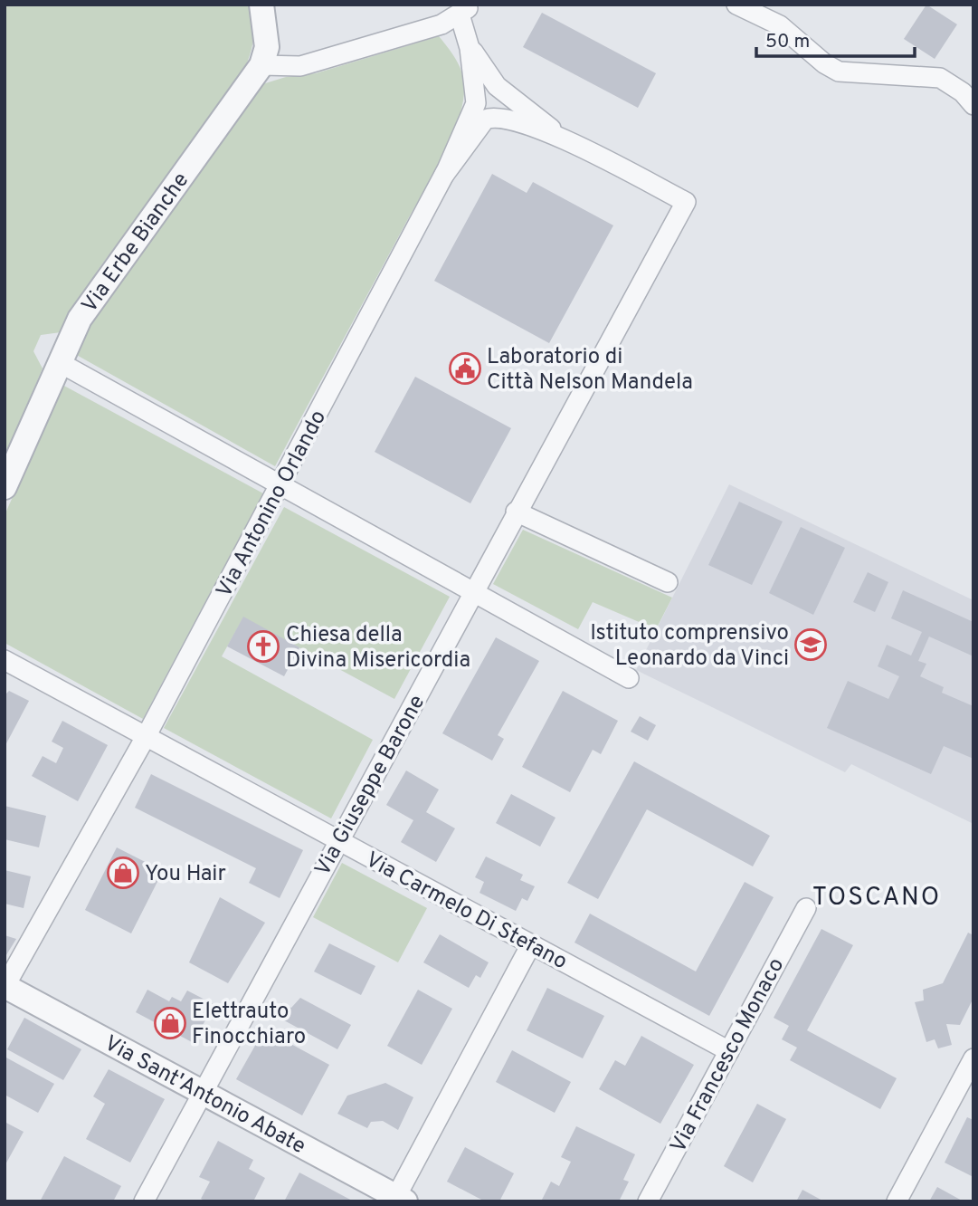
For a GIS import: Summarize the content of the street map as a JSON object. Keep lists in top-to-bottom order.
{
  "streets": {
    "street": [
      "Via Erbe Bianche",
      "Via Antonino Orlando",
      "Via Giuseppe Barone",
      "Via Carmelo Di Stefano",
      "Via Francesco Monaco",
      "Via Sant'Antonio Abate"
    ]
  },
  "crossings": [
    ["Via Antonino Orlando", "Via Carmelo Di Stefano"],
    ["Via Antonino Orlando", "Via Sant'Antonio Abate"],
    ["Via Giuseppe Barone", "Via Carmelo Di Stefano"],
    ["Via Giuseppe Barone", "Via Sant'Antonio Abate"],
    ["Via Carmelo Di Stefano", "Via Francesco Monaco"]
  ],
  "districts": ["TOSCANO"],
  "places": {
    "public building": ["Laboratorio di Città Nelson Mandela"],
    "school or university": ["Istituto comprensivo Leonardo da Vinci"],
    "church": ["Chiesa della Divina Misericordia"],
    "shop": ["You Hair", "Elettrauto Finocchiaro"]
  },
  "scale_bar": "50 m"
}
